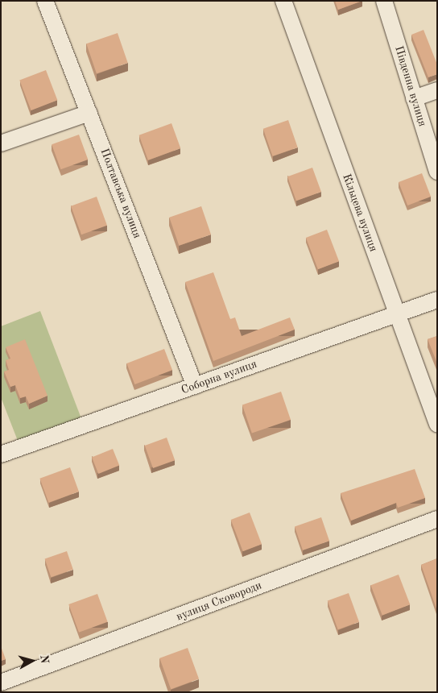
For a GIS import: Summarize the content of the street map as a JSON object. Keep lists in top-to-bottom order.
{
  "streets": {
    "street": [
      "Південна вулиця",
      "Полтавська вулиця",
      "Кільцева вулиця",
      "Соборна вулиця",
      "вулиця Сковороди"
    ]
  },
  "crossings": [
    ["Полтавська вулиця", "Соборна вулиця"],
    ["Кільцева вулиця", "Соборна вулиця"]
  ],
  "north": "right"
}
